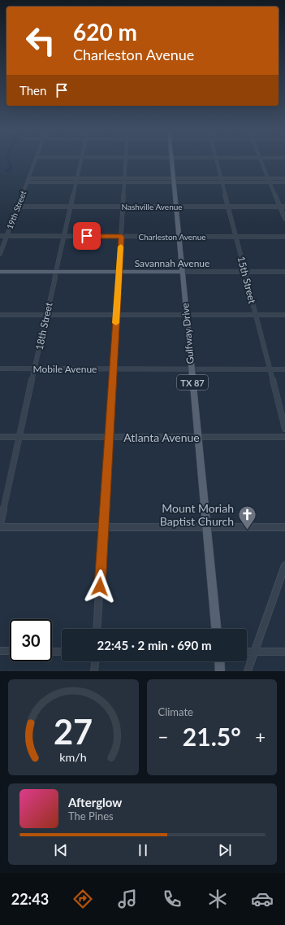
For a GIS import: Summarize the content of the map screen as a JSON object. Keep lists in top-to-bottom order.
{
  "streets": {
    "main road": ["Savannah Avenue", "Gulfway Drive", "TX 87"],
    "street": [
      "Nashville Avenue",
      "19th Street",
      "Charleston Avenue",
      "15th Street",
      "18th Street",
      "Mobile Avenue",
      "Atlanta Avenue"
    ]
  },
  "crossings": [
    ["Nashville Avenue", "19th Street"],
    ["Nashville Avenue", "15th Street"],
    ["Nashville Avenue", "18th Street"],
    ["Nashville Avenue", "Gulfway Drive"],
    ["19th Street", "Charleston Avenue"],
    ["Charleston Avenue", "15th Street"],
    ["Charleston Avenue", "18th Street"],
    ["Charleston Avenue", "Gulfway Drive"],
    ["Savannah Avenue", "15th Street"],
    ["Savannah Avenue", "18th Street"],
    ["Savannah Avenue", "Gulfway Drive"],
    ["15th Street", "Mobile Avenue"],
    ["18th Street", "Mobile Avenue"],
    ["18th Street", "Atlanta Avenue"],
    ["Gulfway Drive", "Mobile Avenue"],
    ["Gulfway Drive", "Atlanta Avenue"]
  ],
  "places": {
    "church": ["Mount Moriah Baptist Church"]
  },
  "page": {
    "turn": ["620 m", "Charleston Avenue"],
    "then": "Then",
    "limit": "30",
    "trip": "22:45 · 2 min · 690 m",
    "tile": "Climate",
    "heat": ["−", "21.5°", "+"],
    "song": ["Afterglow", "The Pines"],
    "tabs": "22:43",
    "gauge": ["27", "km/h"]
  }
}
